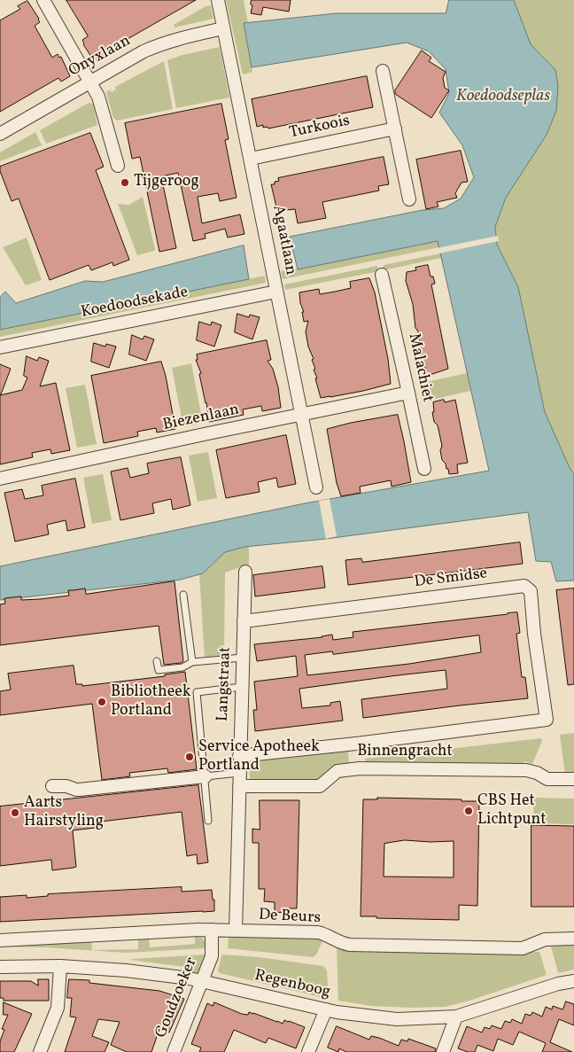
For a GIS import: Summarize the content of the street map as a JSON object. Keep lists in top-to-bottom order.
{
  "streets": {
    "street": [
      "Onyxlaan",
      "Turkoois",
      "Agaatlaan",
      "Koedoodsekade",
      "Malachiet",
      "Biezenlaan",
      "De Smidse",
      "Langstraat",
      "Binnengracht",
      "De Beurs",
      "Regenboog",
      "Goudzoeker"
    ]
  },
  "crossings": [
    ["Onyxlaan", "Agaatlaan"],
    ["Turkoois", "Agaatlaan"],
    ["Agaatlaan", "Koedoodsekade"],
    ["Agaatlaan", "Biezenlaan"],
    ["Malachiet", "Biezenlaan"],
    ["De Smidse", "Langstraat"],
    ["De Smidse", "Binnengracht"],
    ["Langstraat", "Binnengracht"],
    ["Langstraat", "De Beurs"],
    ["De Beurs", "Goudzoeker"],
    ["Regenboog", "Goudzoeker"]
  ],
  "water": ["Koedoodseplas"],
  "places": [
    "Tijgeroog",
    "Bibliotheek Portland",
    "Service Apotheek Portland",
    "CBS Het Lichtpunt",
    "Aarts Hairstyling"
  ]
}
